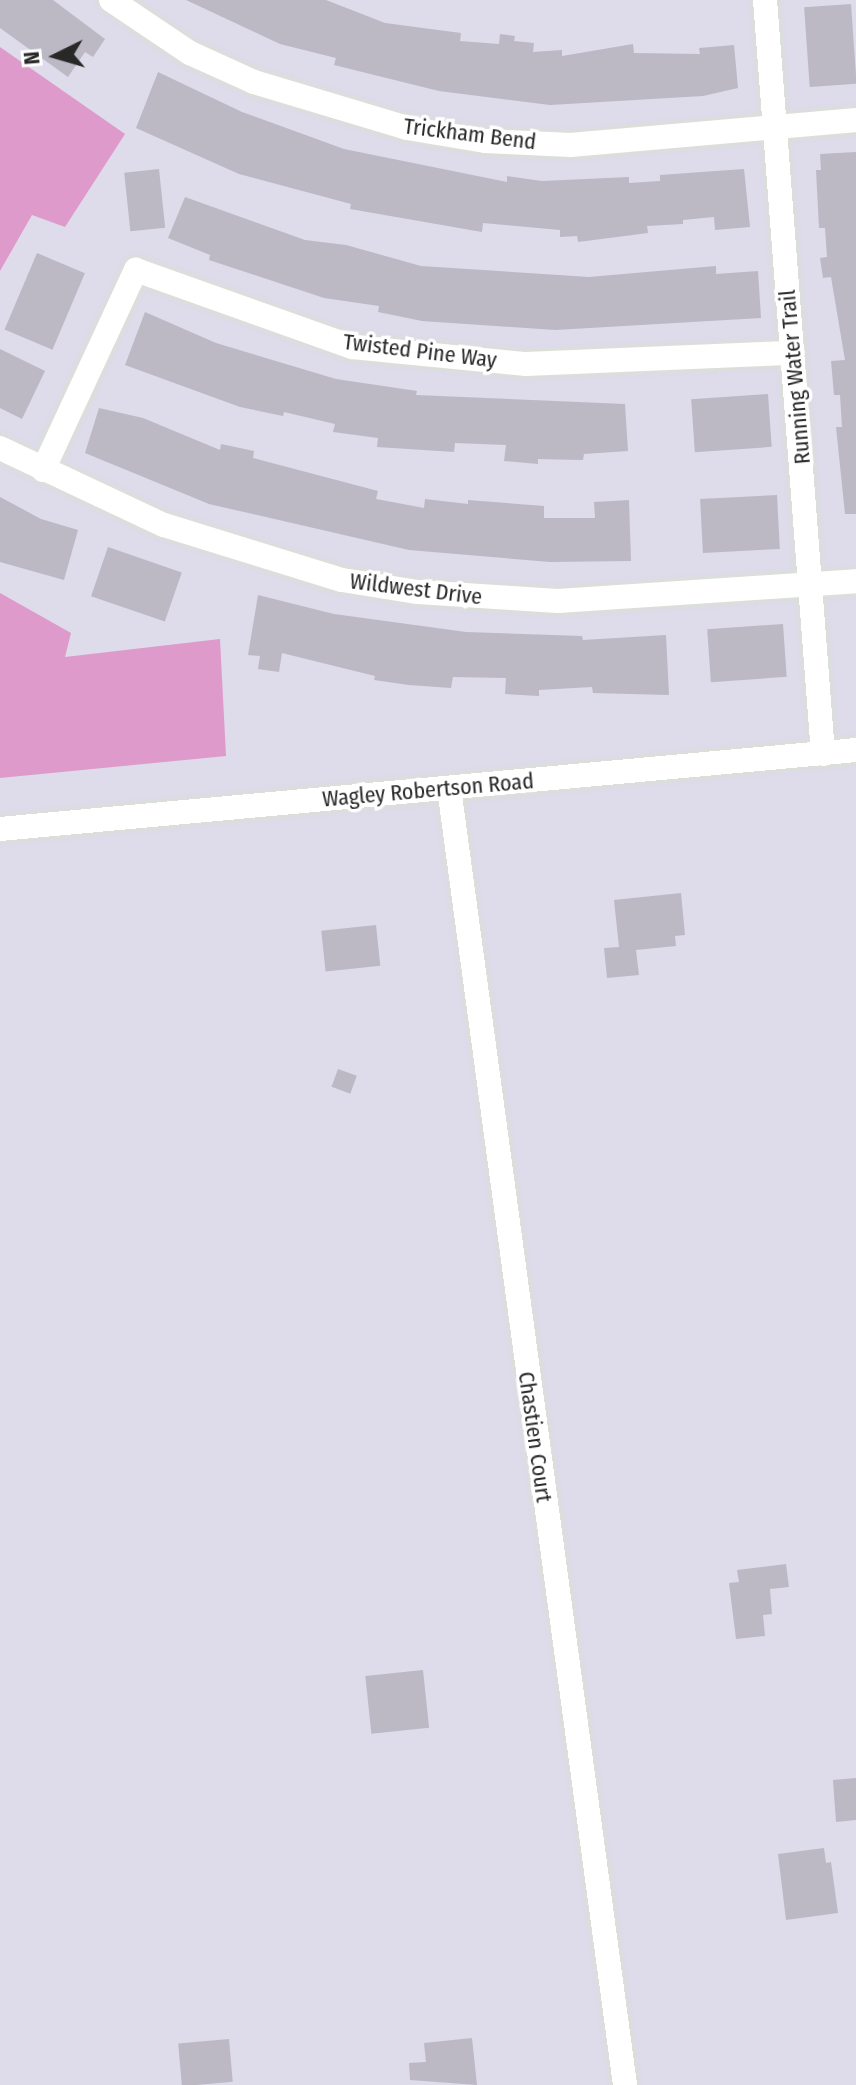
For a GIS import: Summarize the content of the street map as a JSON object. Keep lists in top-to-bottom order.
{
  "streets": {
    "street": [
      "Trickham Bend",
      "Twisted Pine Way",
      "Running Water Trail",
      "Wildwest Drive",
      "Wagley Robertson Road",
      "Chastien Court"
    ]
  },
  "crossings": [
    ["Trickham Bend", "Running Water Trail"],
    ["Twisted Pine Way", "Running Water Trail"],
    ["Twisted Pine Way", "Wildwest Drive"],
    ["Running Water Trail", "Wildwest Drive"],
    ["Running Water Trail", "Wagley Robertson Road"],
    ["Wagley Robertson Road", "Chastien Court"]
  ],
  "north": "left"
}
